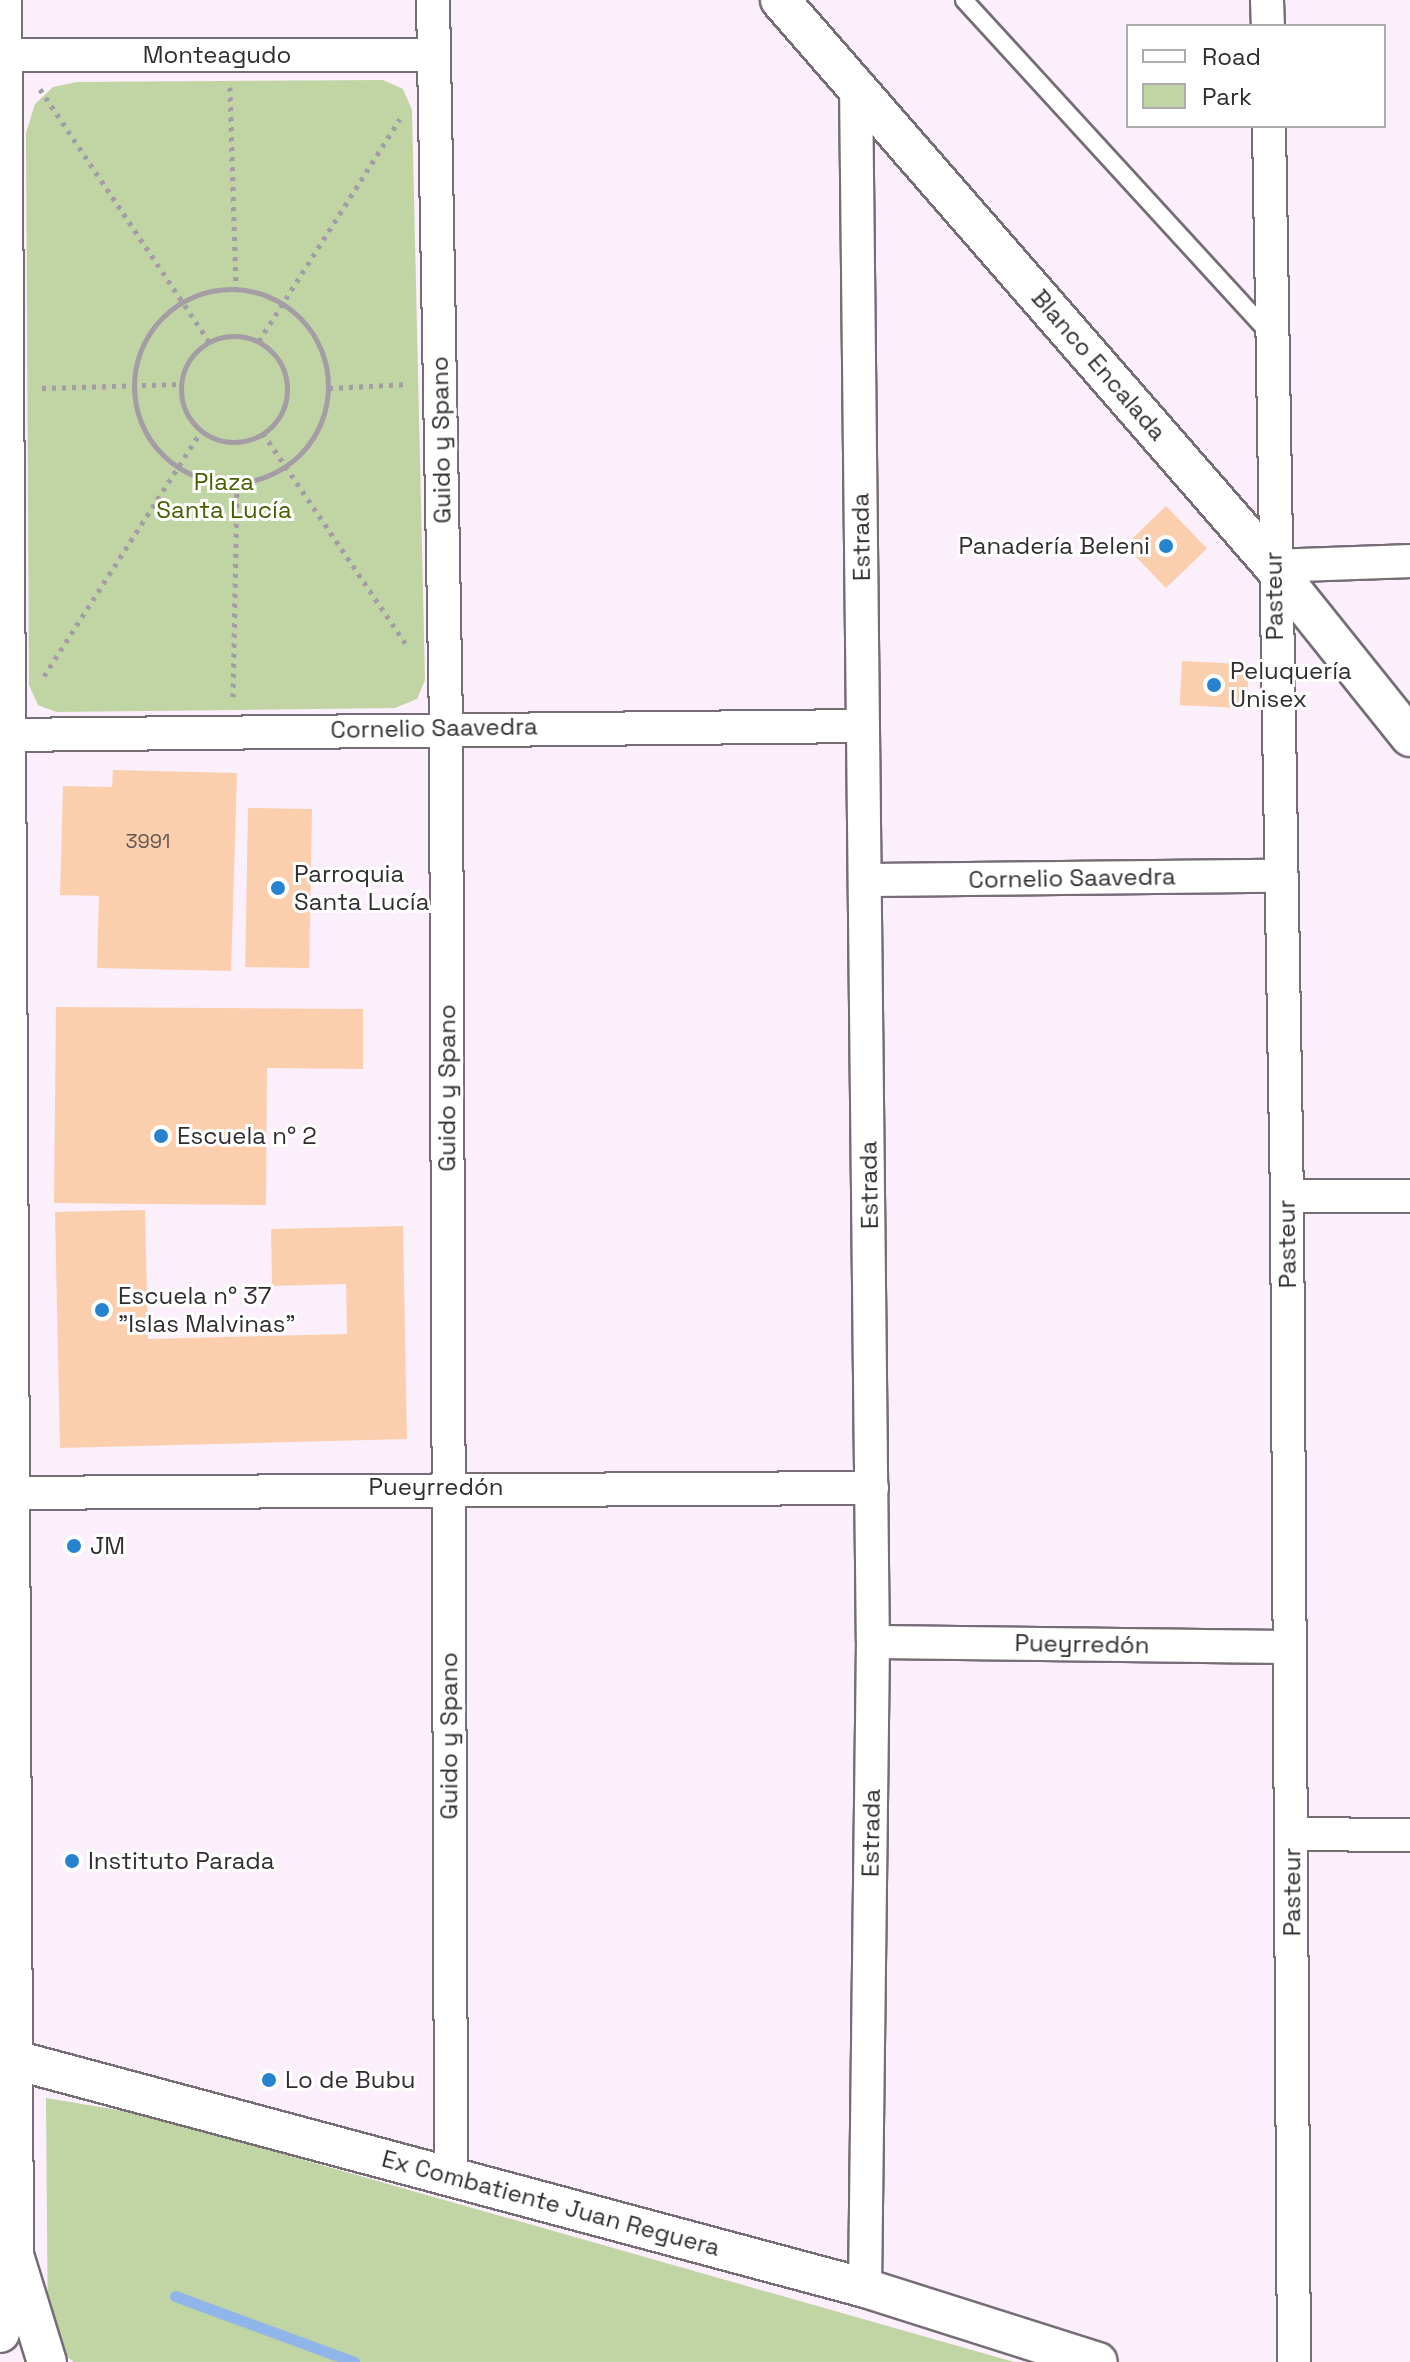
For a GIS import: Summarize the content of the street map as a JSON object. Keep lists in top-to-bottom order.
{
  "streets": {
    "street": [
      "Monteagudo",
      "Blanco Encalada",
      "Guido y Spano",
      "Estrada",
      "Pasteur",
      "Cornelio Saavedra",
      "Pueyrredón",
      "Ex Combatiente Juan Reguera"
    ]
  },
  "crossings": [
    ["Monteagudo", "Guido y Spano"],
    ["Blanco Encalada", "Estrada"],
    ["Blanco Encalada", "Pasteur"],
    ["Guido y Spano", "Cornelio Saavedra"],
    ["Guido y Spano", "Pueyrredón"],
    ["Guido y Spano", "Ex Combatiente Juan Reguera"],
    ["Estrada", "Cornelio Saavedra"],
    ["Estrada", "Pueyrredón"],
    ["Estrada", "Ex Combatiente Juan Reguera"],
    ["Pasteur", "Cornelio Saavedra"],
    ["Pasteur", "Pueyrredón"]
  ],
  "parks": ["Plaza Santa Lucía"],
  "places": [
    "Panadería Beleni",
    "Peluquería Unisex",
    "Parroquia Santa Lucía",
    "Escuela n° 2",
    "Escuela n° 37 \"Islas Malvinas\"",
    "JM",
    "Instituto Parada",
    "Lo de Bubu"
  ],
  "house_numbers": ["3991"],
  "legend": ["Road", "Park"]
}
